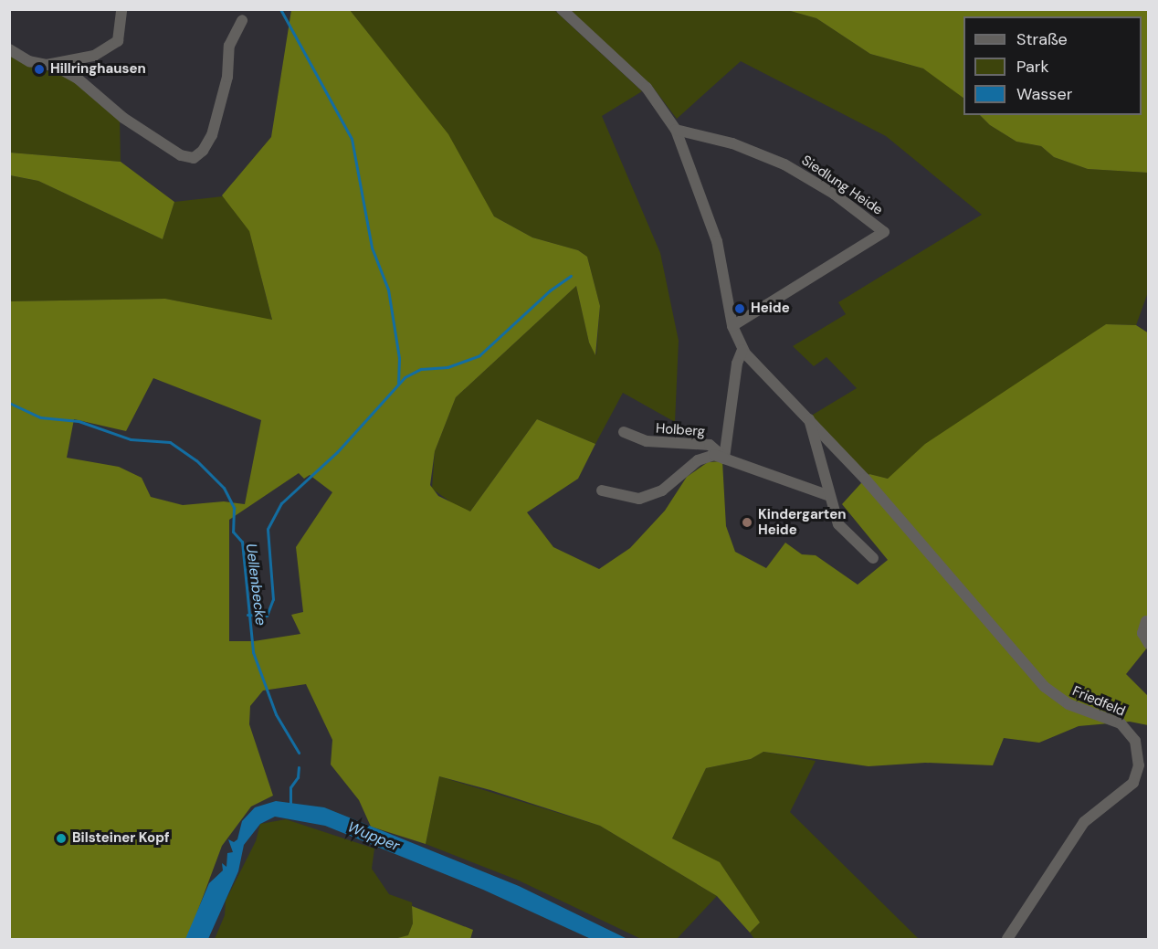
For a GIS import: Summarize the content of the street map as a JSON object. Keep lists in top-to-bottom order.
{
  "streets": {
    "street": ["Siedlung Heide", "Holberg", "Friedfeld"]
  },
  "water": ["Uellenbecke", "Wupper"],
  "places": [
    "Hillringhausen",
    "Heide",
    "Kindergarten Heide",
    "Bilsteiner Kopf"
  ],
  "legend": ["Straße", "Park", "Wasser"]
}
